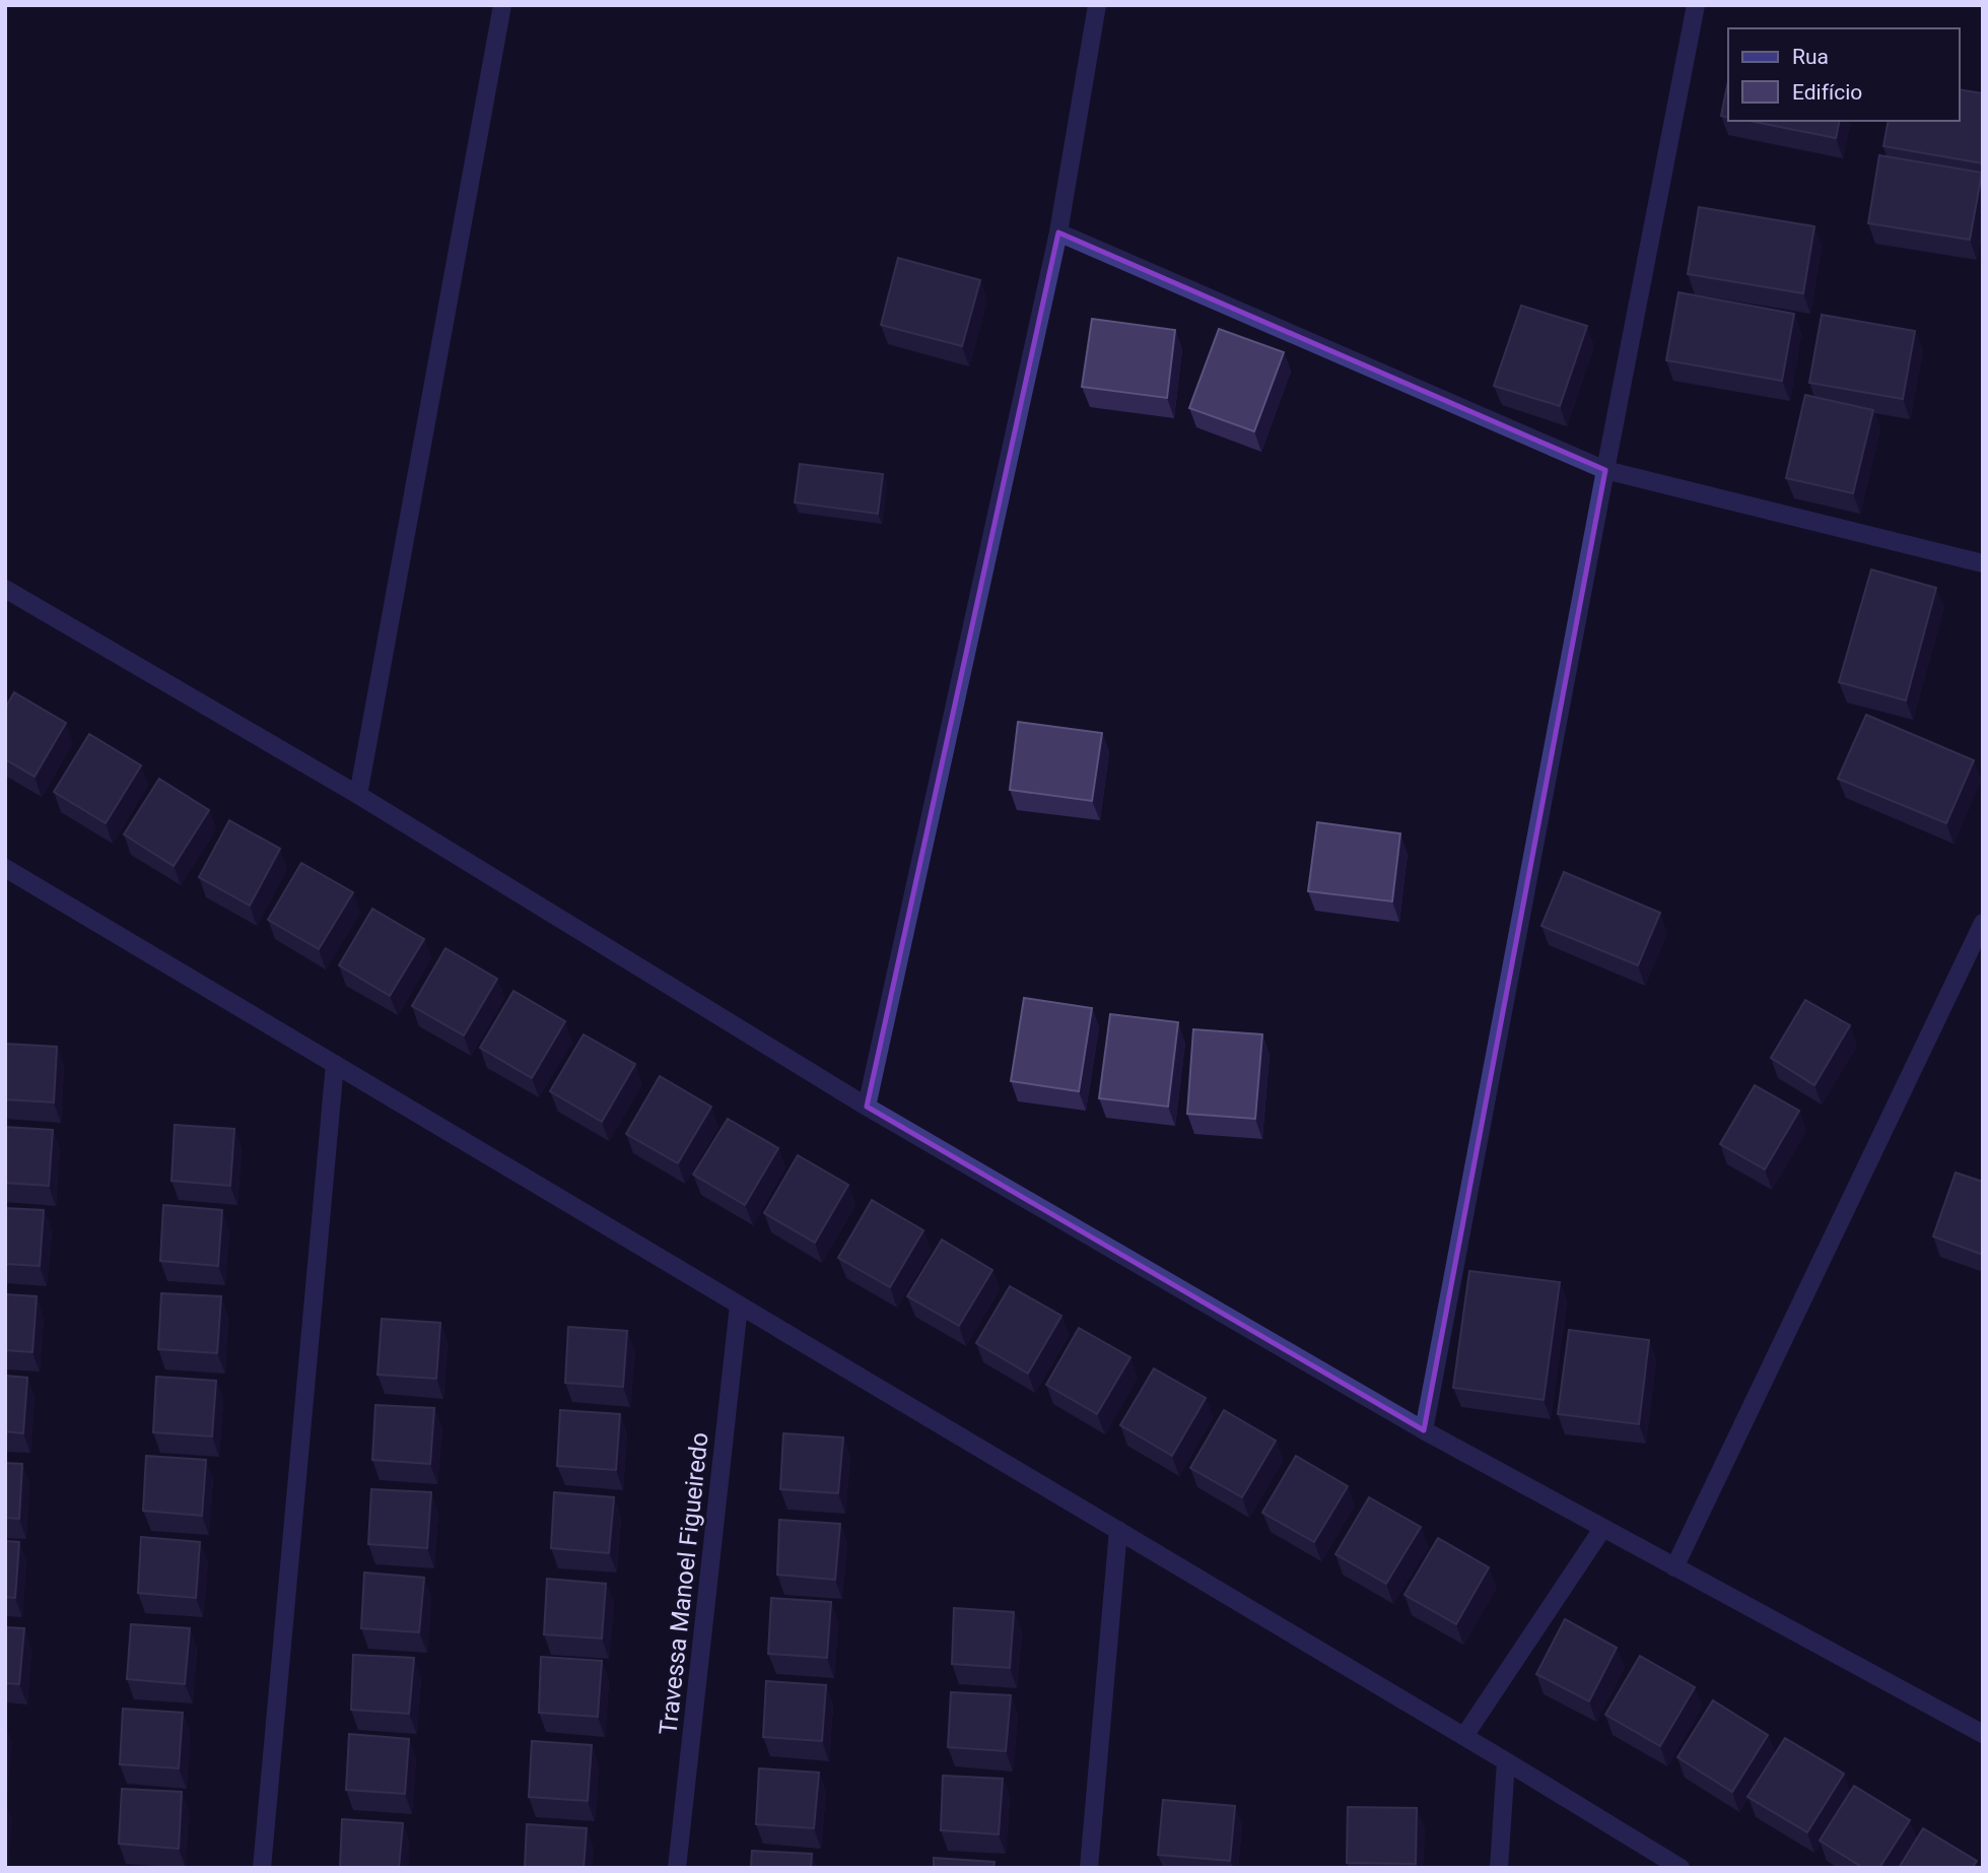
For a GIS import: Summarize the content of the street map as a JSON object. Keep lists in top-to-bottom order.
{
  "streets": {
    "street": ["Travessa Manoel Figueiredo"]
  },
  "legend": ["Rua", "Edifício"]
}
